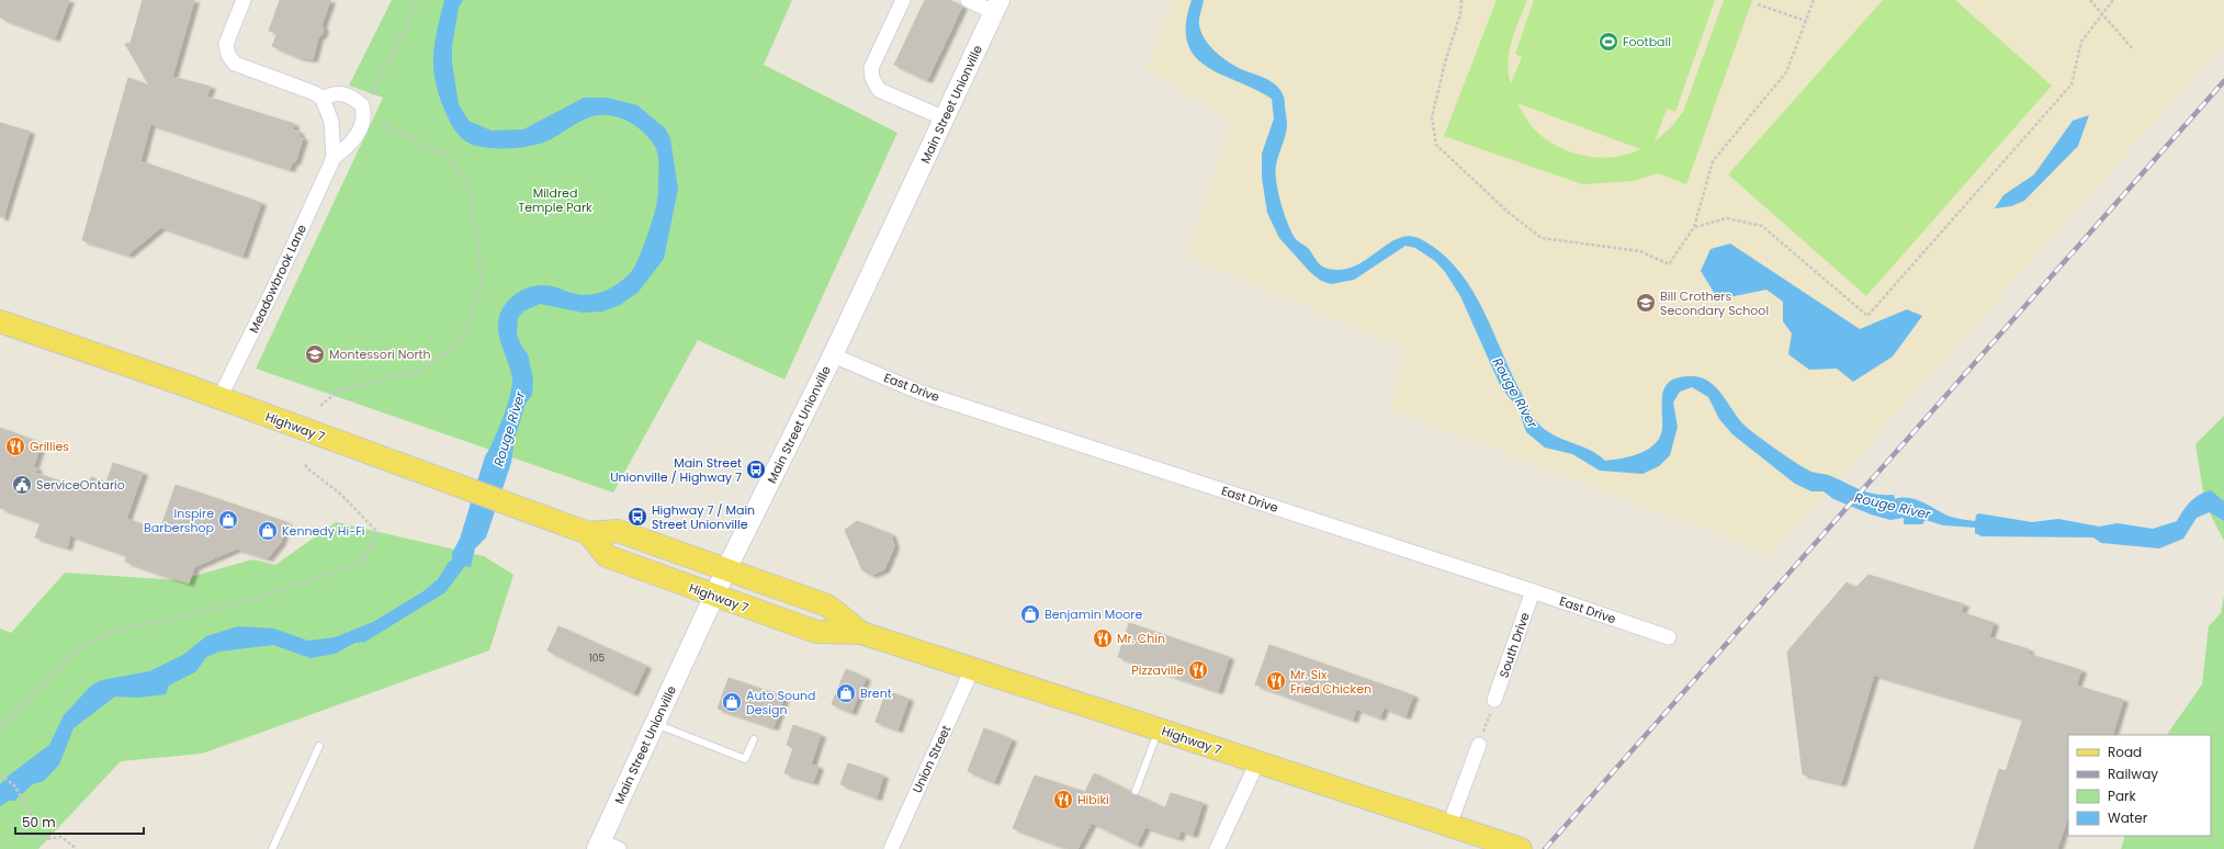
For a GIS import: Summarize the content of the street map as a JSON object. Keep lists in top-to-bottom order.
{
  "streets": {
    "main road": ["Main Street Unionville", "Highway 7"],
    "street": [
      "Meadowbrook Lane",
      "East Drive",
      "South Drive",
      "Union Street"
    ]
  },
  "crossings": [
    ["Main Street Unionville", "East Drive"],
    ["Main Street Unionville", "Highway 7"],
    ["Meadowbrook Lane", "Highway 7"],
    ["East Drive", "South Drive"],
    ["Highway 7", "Union Street"]
  ],
  "water": ["Rouge River"],
  "parks": ["Mildred Temple Park"],
  "places": {
    "sports": ["Football"],
    "school or university": ["Bill Crothers Secondary School", "Montessori North"],
    "restaurant": [
      "Grillies",
      "Mr. Chin",
      "Pizzaville",
      "Mr. Six Fried Chicken",
      "Hibiki"
    ],
    "bus stop": ["Main Street Unionville / Highway 7", "Highway 7 / Main Street Unionville"],
    "public building": ["ServiceOntario"],
    "shop": [
      "Inspire Barbershop",
      "Kennedy Hi-Fi",
      "Benjamin Moore",
      "Brent",
      "Auto Sound Design"
    ]
  },
  "house_numbers": ["105"],
  "legend": [
    "Road",
    "Railway",
    "Park",
    "Water"
  ],
  "scale_bar": "50 m"
}
